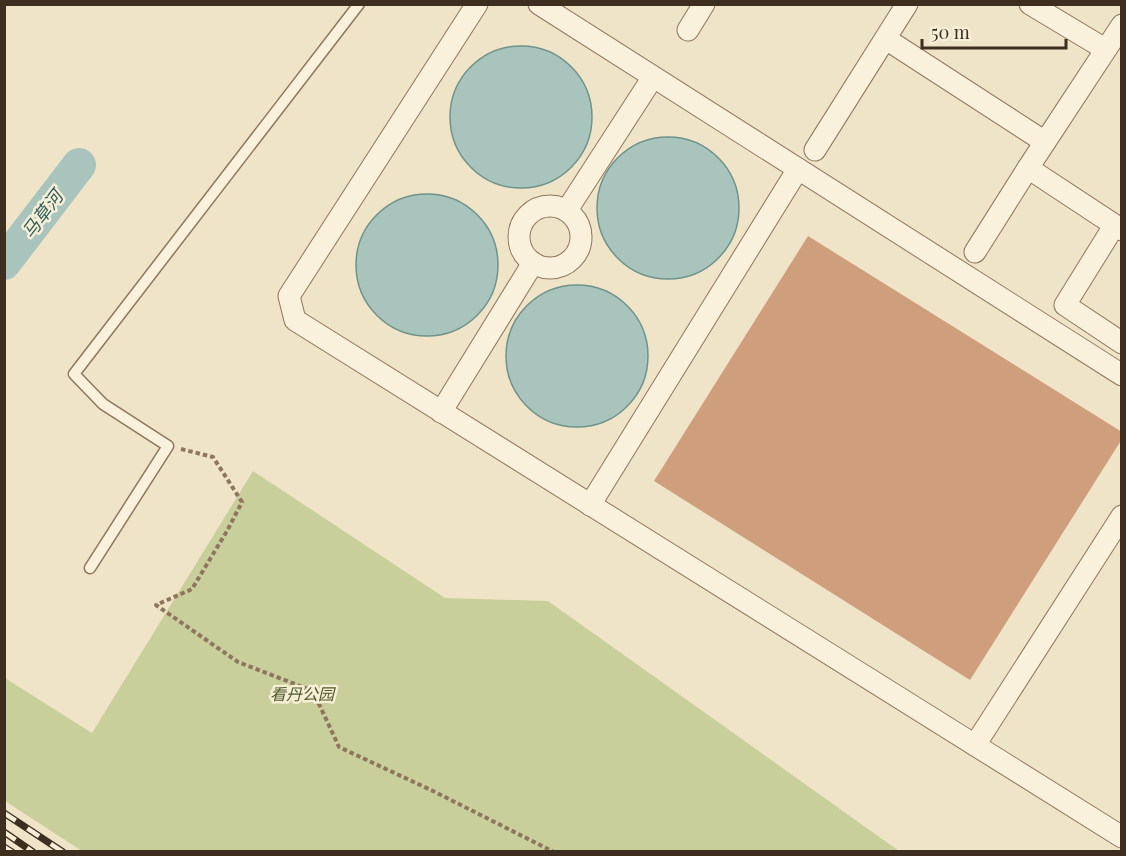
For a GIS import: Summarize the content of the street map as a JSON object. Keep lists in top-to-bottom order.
{
  "water": ["马草河"],
  "parks": ["看丹公园"],
  "scale_bar": "50 m"
}
